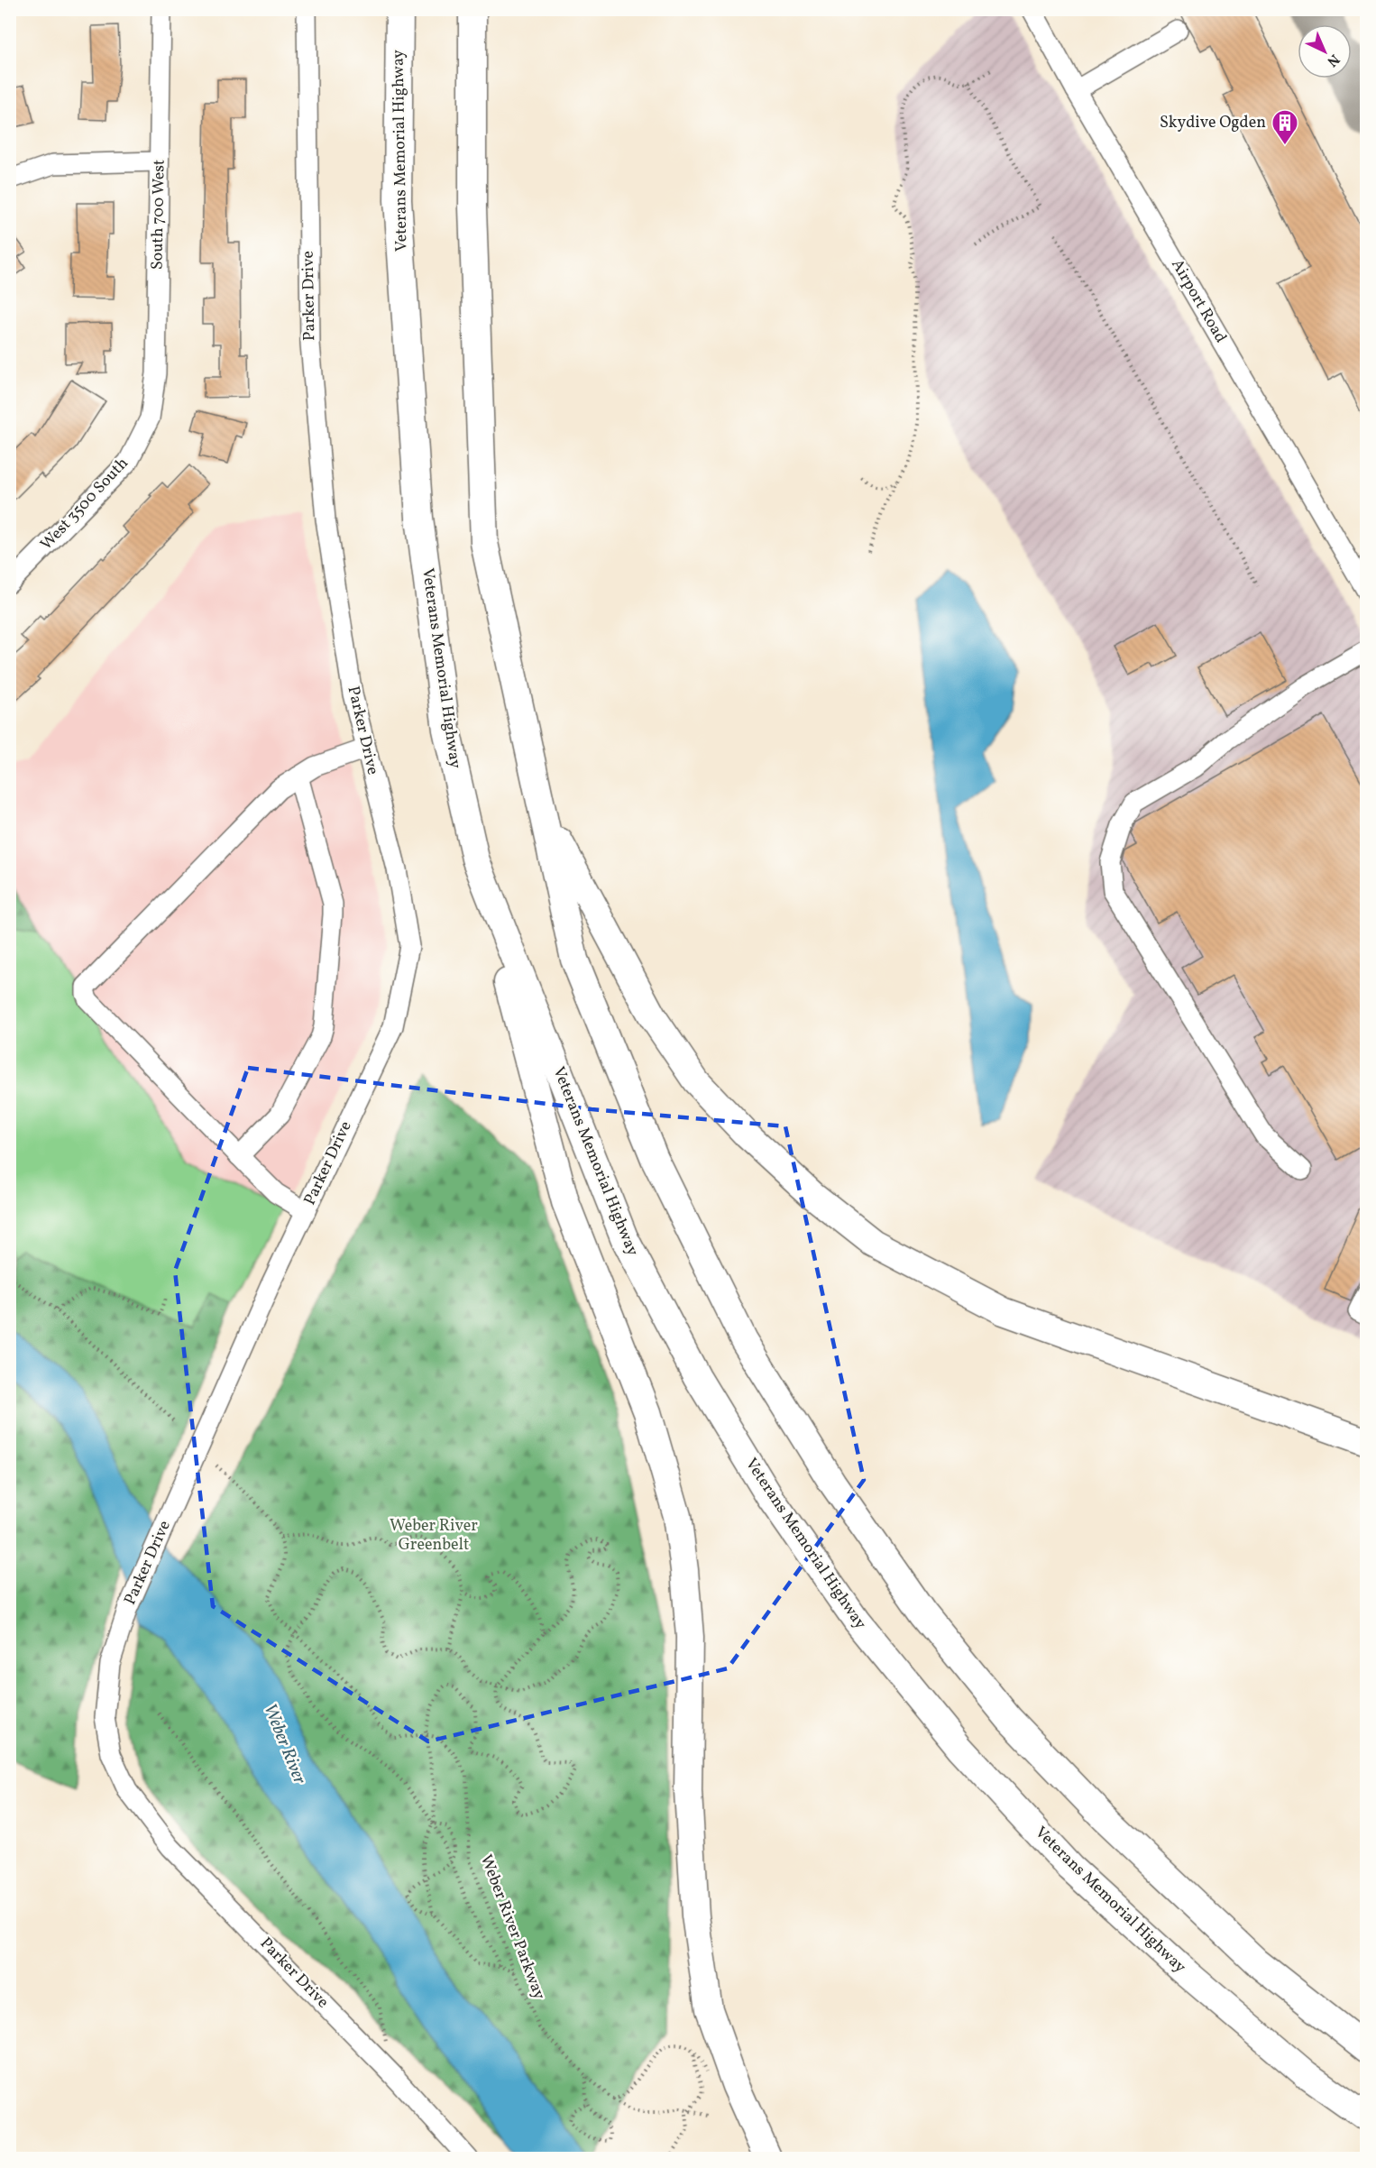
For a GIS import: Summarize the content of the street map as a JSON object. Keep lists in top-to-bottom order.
{
  "streets": {
    "highway": ["Veterans Memorial Highway"],
    "street": [
      "South 700 West",
      "Parker Drive",
      "Airport Road",
      "West 3500 South"
    ],
    "path": ["Weber River Parkway"]
  },
  "crossings": [
    ["South 700 West", "West 3500 South"]
  ],
  "water": ["Weber River"],
  "parks": ["Weber River Greenbelt"],
  "places": {
    "building": ["Skydive Ogden"]
  },
  "north": "bottom right"
}
